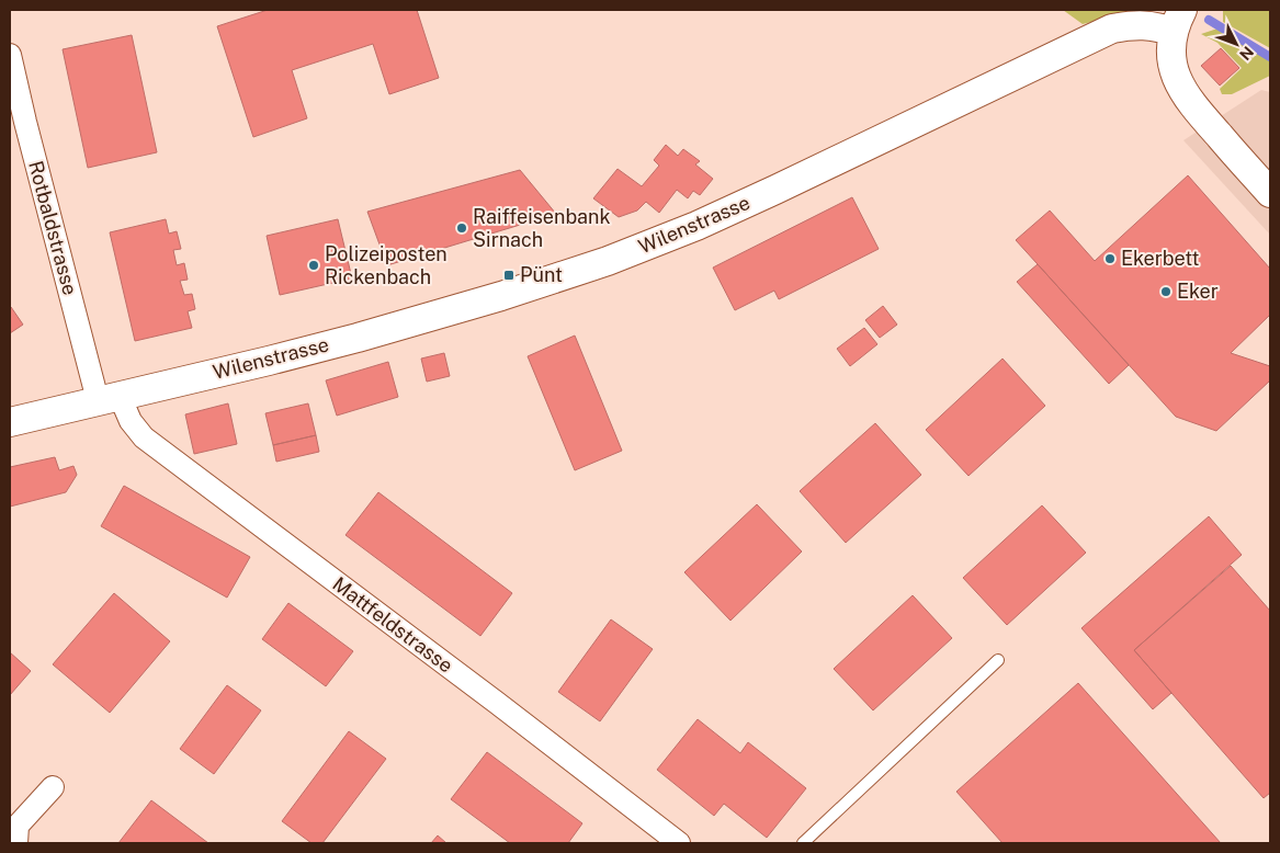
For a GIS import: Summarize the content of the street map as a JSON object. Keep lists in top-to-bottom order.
{
  "streets": {
    "street": ["Wilenstrasse", "Rotbaldstrasse", "Mattfeldstrasse"]
  },
  "crossings": [
    ["Wilenstrasse", "Rotbaldstrasse"],
    ["Wilenstrasse", "Mattfeldstrasse"],
    ["Rotbaldstrasse", "Mattfeldstrasse"]
  ],
  "places": {
    "other": [
      "Raiffeisenbank Sirnach",
      "Ekerbett",
      "Polizeiposten Rickenbach",
      "Eker"
    ],
    "transit": ["Pünt"]
  },
  "north": "bottom right"
}
